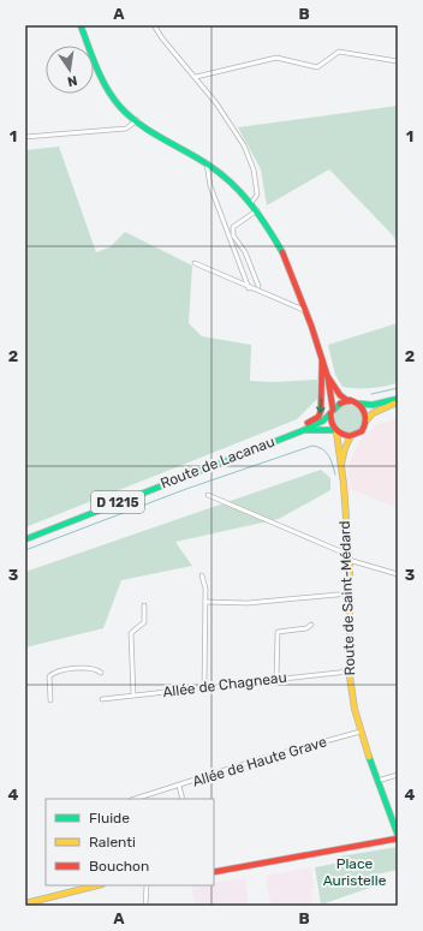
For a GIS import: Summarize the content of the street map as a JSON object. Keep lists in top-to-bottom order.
{
  "streets": {
    "street": [
      "Route de Lacanau",
      "D 1215",
      "Route de Saint-Médard",
      "Allée de Chagneau",
      "Allée de Haute Grave"
    ]
  },
  "crossings": [
    ["Route de Lacanau", "Route de Saint-Médard"],
    ["Route de Saint-Médard", "Allée de Chagneau"],
    ["Route de Saint-Médard", "Allée de Haute Grave"]
  ],
  "parks": ["Place Auristelle"],
  "legend": ["Fluide", "Ralenti", "Bouchon"],
  "north": "bottom",
  "grid": {
    "columns": ["A", "B"],
    "rows": [
      "1",
      "2",
      "3",
      "4"
    ]
  }
}
